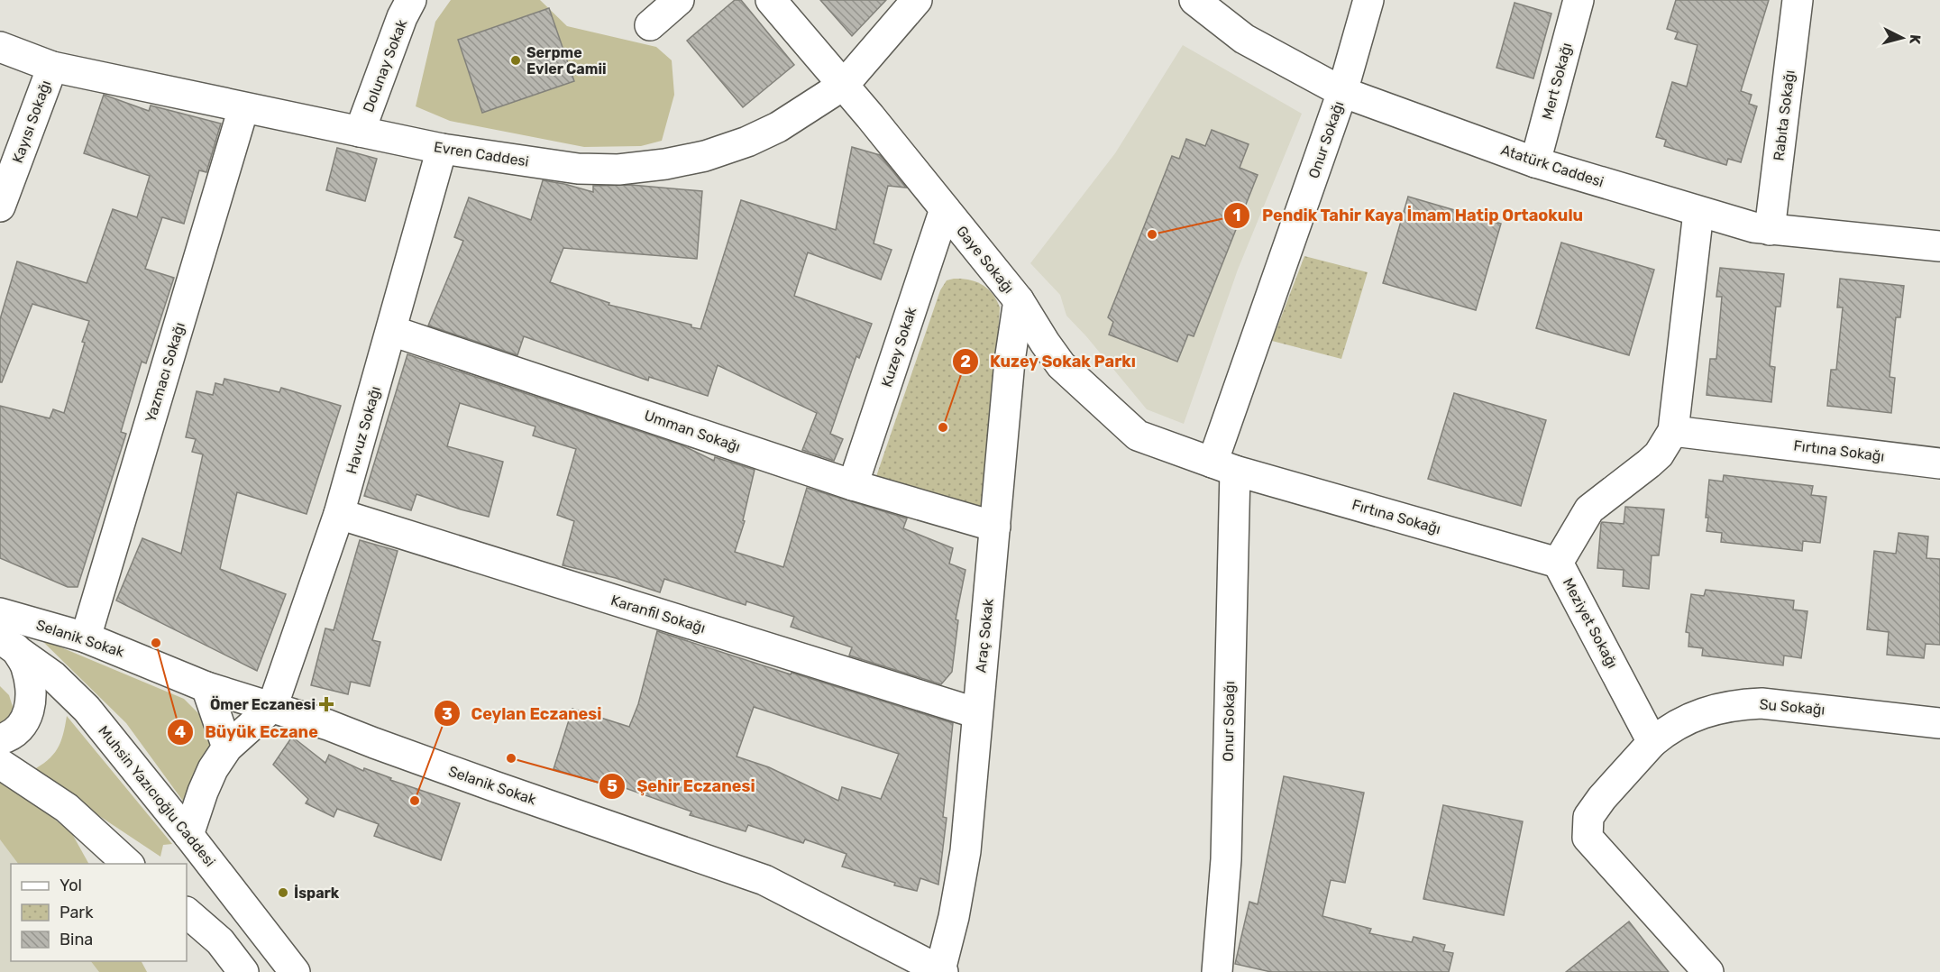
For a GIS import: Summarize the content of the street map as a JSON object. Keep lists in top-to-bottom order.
{
  "streets": {
    "street": [
      "Dolunay Sokak",
      "Mert Sokağı",
      "Rabıta Sokağı",
      "Kayısı Sokağı",
      "Onur Sokağı",
      "Evren Caddesi",
      "Atatürk Caddesi",
      "Gaye Sokağı",
      "Kuzey Sokak",
      "Yazmacı Sokağı",
      "Havuz Sokağı",
      "Umman Sokağı",
      "Fırtına Sokağı",
      "Karanfil Sokağı",
      "Meziyet Sokağı",
      "Araç Sokak",
      "Selanik Sokak",
      "Su Sokağı",
      "Muhsin Yazıcıoğlu Caddesi"
    ]
  },
  "crossings": [
    ["Dolunay Sokak", "Evren Caddesi"],
    ["Mert Sokağı", "Atatürk Caddesi"],
    ["Rabıta Sokağı", "Atatürk Caddesi"],
    ["Kayısı Sokağı", "Evren Caddesi"],
    ["Onur Sokağı", "Atatürk Caddesi"],
    ["Onur Sokağı", "Gaye Sokağı"],
    ["Onur Sokağı", "Fırtına Sokağı"],
    ["Evren Caddesi", "Gaye Sokağı"],
    ["Evren Caddesi", "Yazmacı Sokağı"],
    ["Evren Caddesi", "Havuz Sokağı"],
    ["Atatürk Caddesi", "Meziyet Sokağı"],
    ["Gaye Sokağı", "Kuzey Sokak"],
    ["Gaye Sokağı", "Fırtına Sokağı"],
    ["Gaye Sokağı", "Araç Sokak"],
    ["Kuzey Sokak", "Umman Sokağı"],
    ["Yazmacı Sokağı", "Selanik Sokak"],
    ["Havuz Sokağı", "Umman Sokağı"],
    ["Havuz Sokağı", "Karanfil Sokağı"],
    ["Havuz Sokağı", "Selanik Sokak"],
    ["Umman Sokağı", "Araç Sokak"],
    ["Fırtına Sokağı", "Meziyet Sokağı"],
    ["Karanfil Sokağı", "Araç Sokak"],
    ["Meziyet Sokağı", "Su Sokağı"],
    ["Araç Sokak", "Selanik Sokak"]
  ],
  "places": {
    "other": [
      "Serpme Evler Camii",
      "Pendik Tahir Kaya İmam Hatip Ortaokulu",
      "Kuzey Sokak Parkı",
      "Büyük Eczane",
      "Şehir Eczanesi",
      "Ceylan Eczanesi",
      "İspark"
    ],
    "health": ["Ömer Eczanesi"]
  },
  "legend": ["Yol", "Park", "Bina"],
  "north": "right"
}
